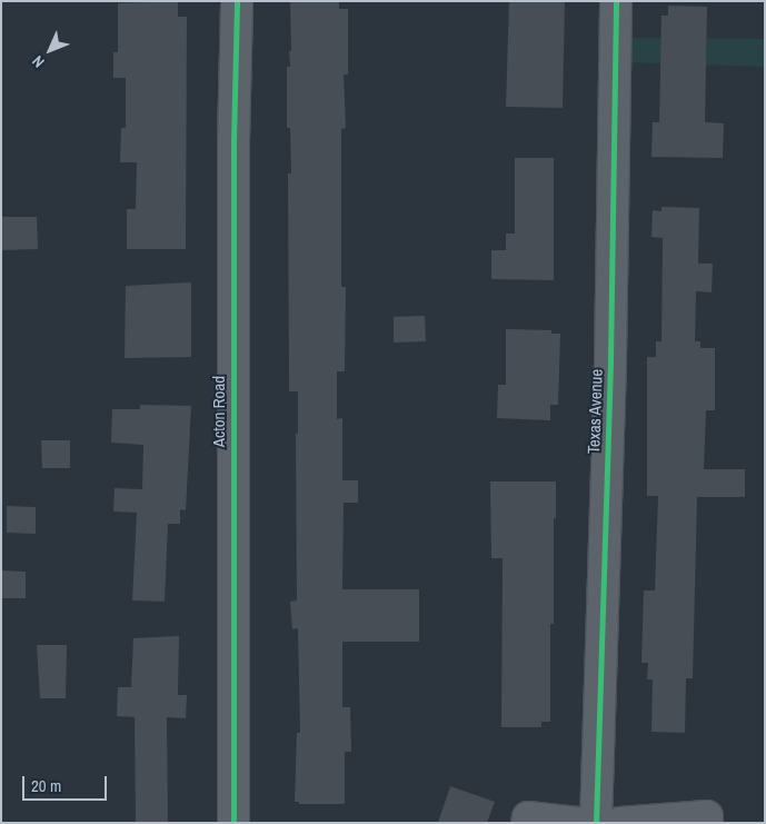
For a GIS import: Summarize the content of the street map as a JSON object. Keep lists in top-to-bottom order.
{
  "streets": {
    "street": ["Acton Road", "Texas Avenue"]
  },
  "scale_bar": "20 m",
  "north": "bottom left"
}
